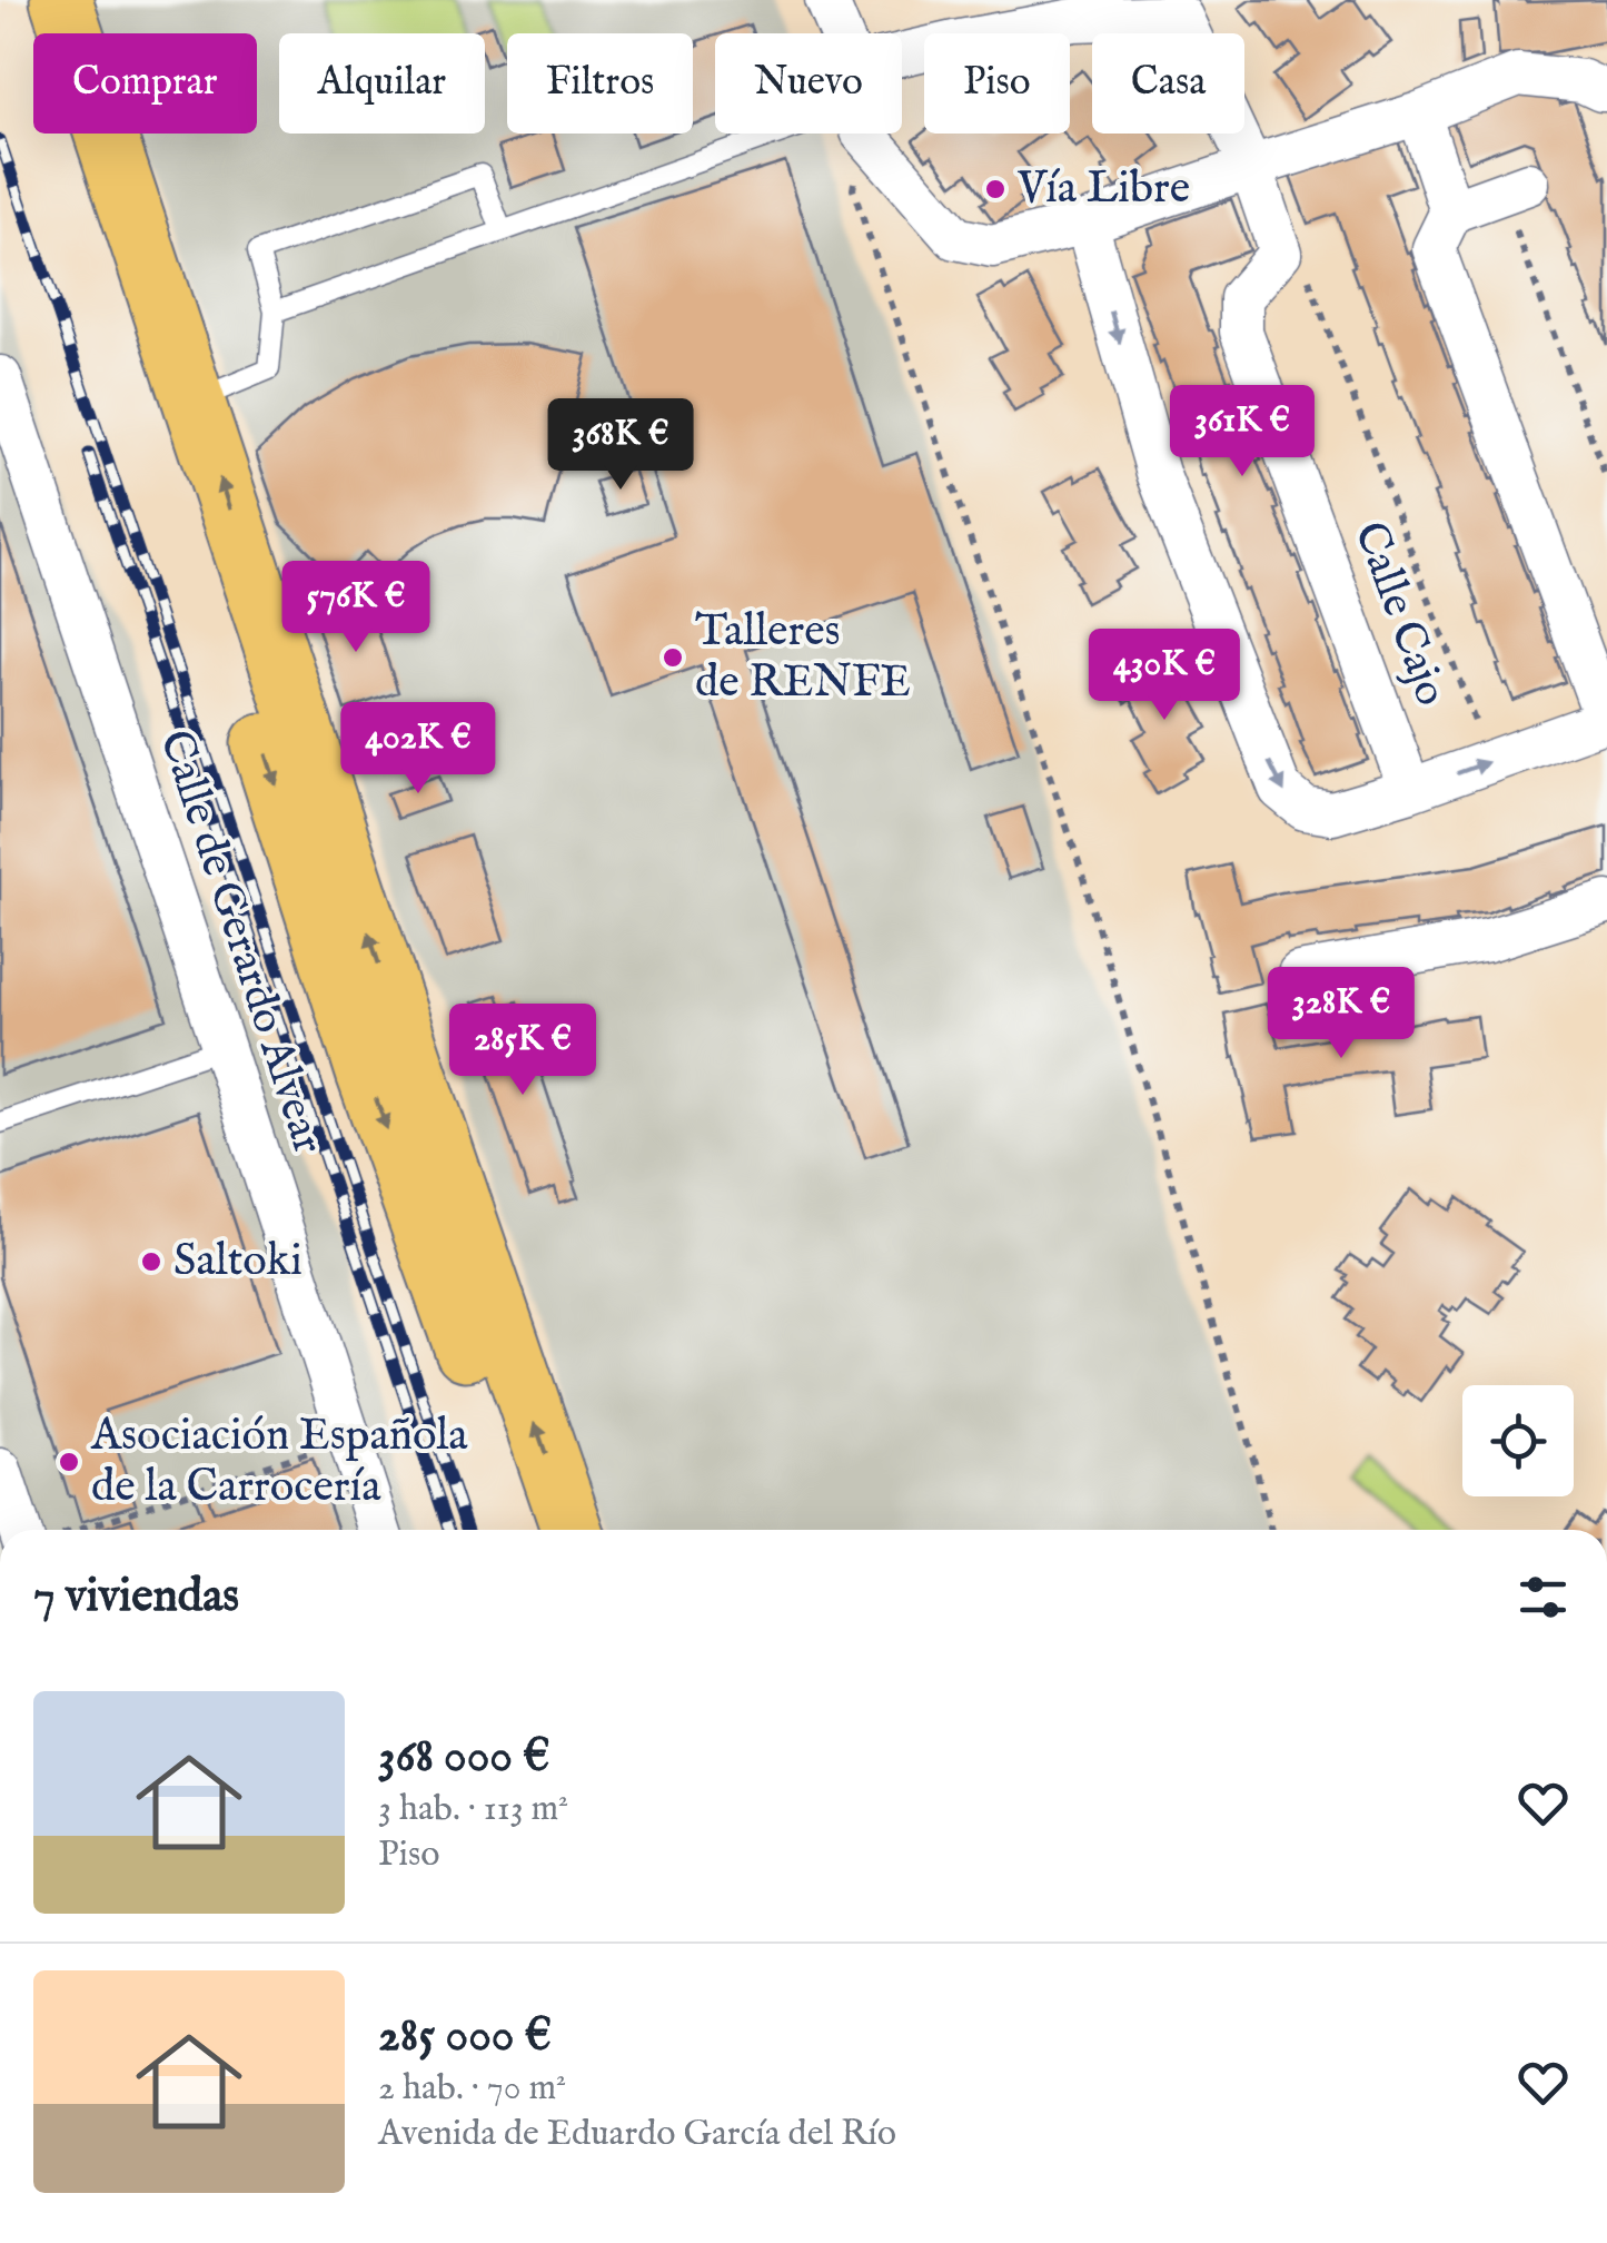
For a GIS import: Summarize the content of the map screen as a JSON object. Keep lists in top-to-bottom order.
{
  "streets": {
    "street": ["Calle Cajo", "Calle de Gerardo Alvear"]
  },
  "places": [
    "Vía Libre",
    "Talleres de RENFE",
    "Saltoki",
    "Asociación Española de la Carrocería"
  ],
  "page": {
    "chip": [
      "Comprar",
      "Alquilar",
      "Filtros",
      "Nuevo",
      "Piso",
      "Casa"
    ],
    "price": [
      "361K €",
      "368K €",
      "576K €",
      "430K €",
      "402K €",
      "328K €",
      "285K €"
    ],
    "heading": "7 viviendas",
    "list": [
      {
        "name": "368 000 €",
        "note": "3 hab. · 113 m² · Piso"
      },
      {
        "name": "285 000 €",
        "note": "2 hab. · 70 m² · Avenida de Eduardo García del Río"
      }
    ]
  }
}
